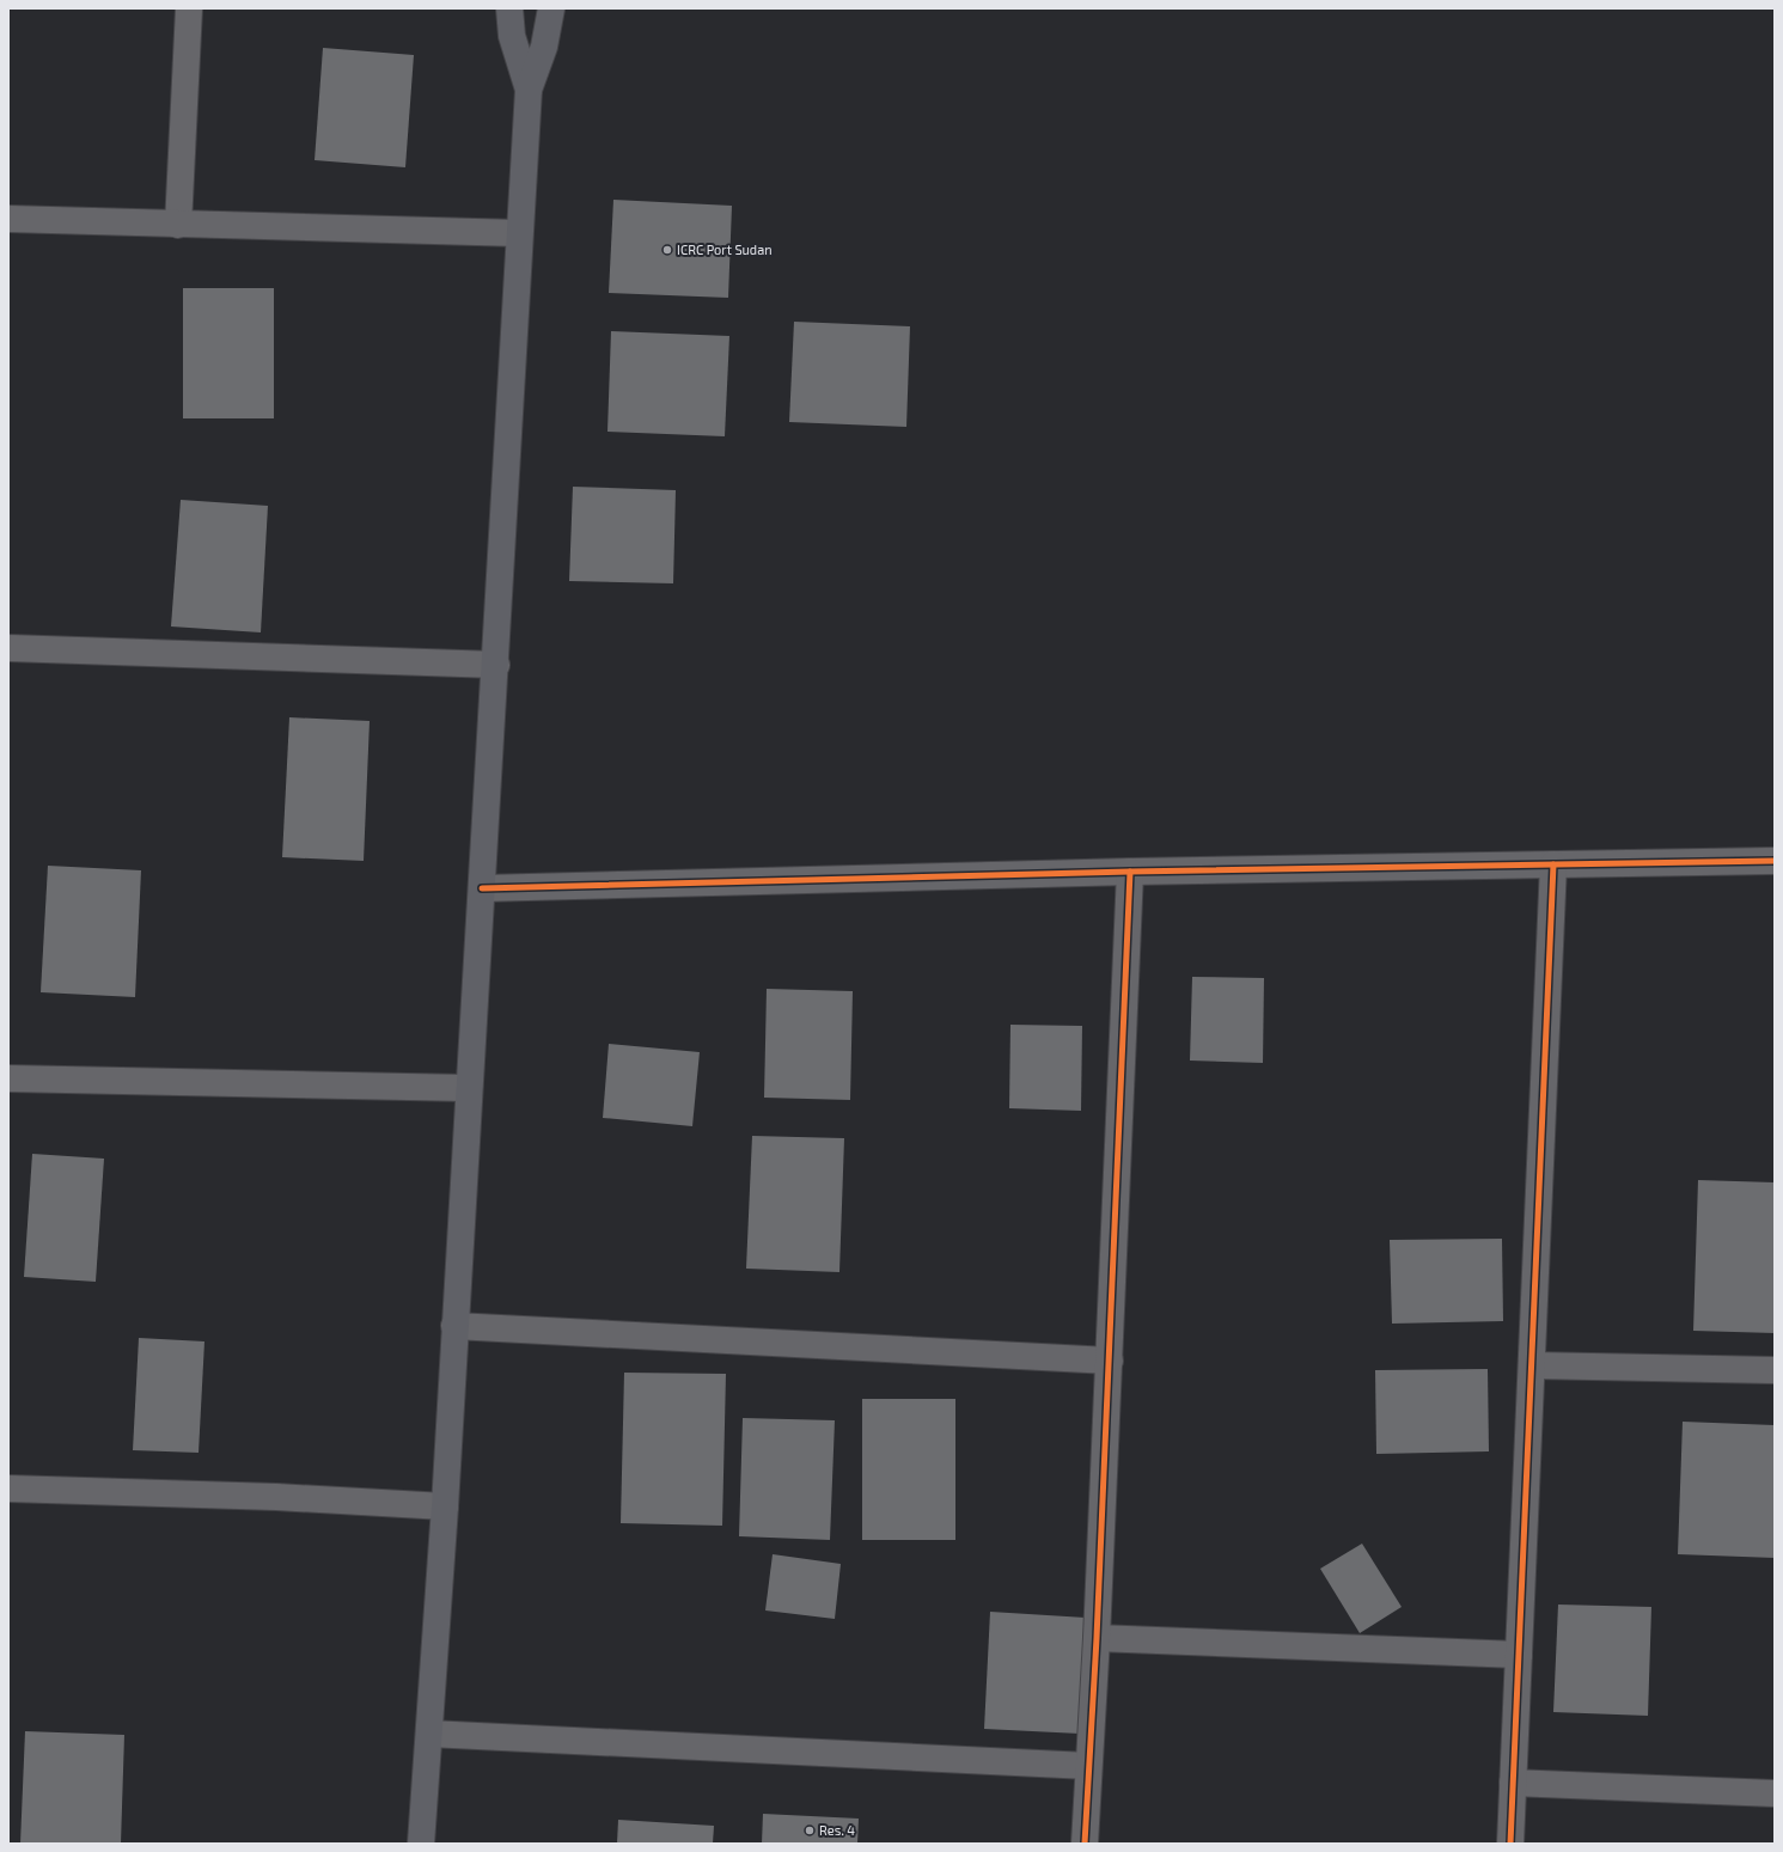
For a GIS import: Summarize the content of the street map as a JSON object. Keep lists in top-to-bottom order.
{
  "places": ["ICRC Port Sudan", "Res. 4"]
}
